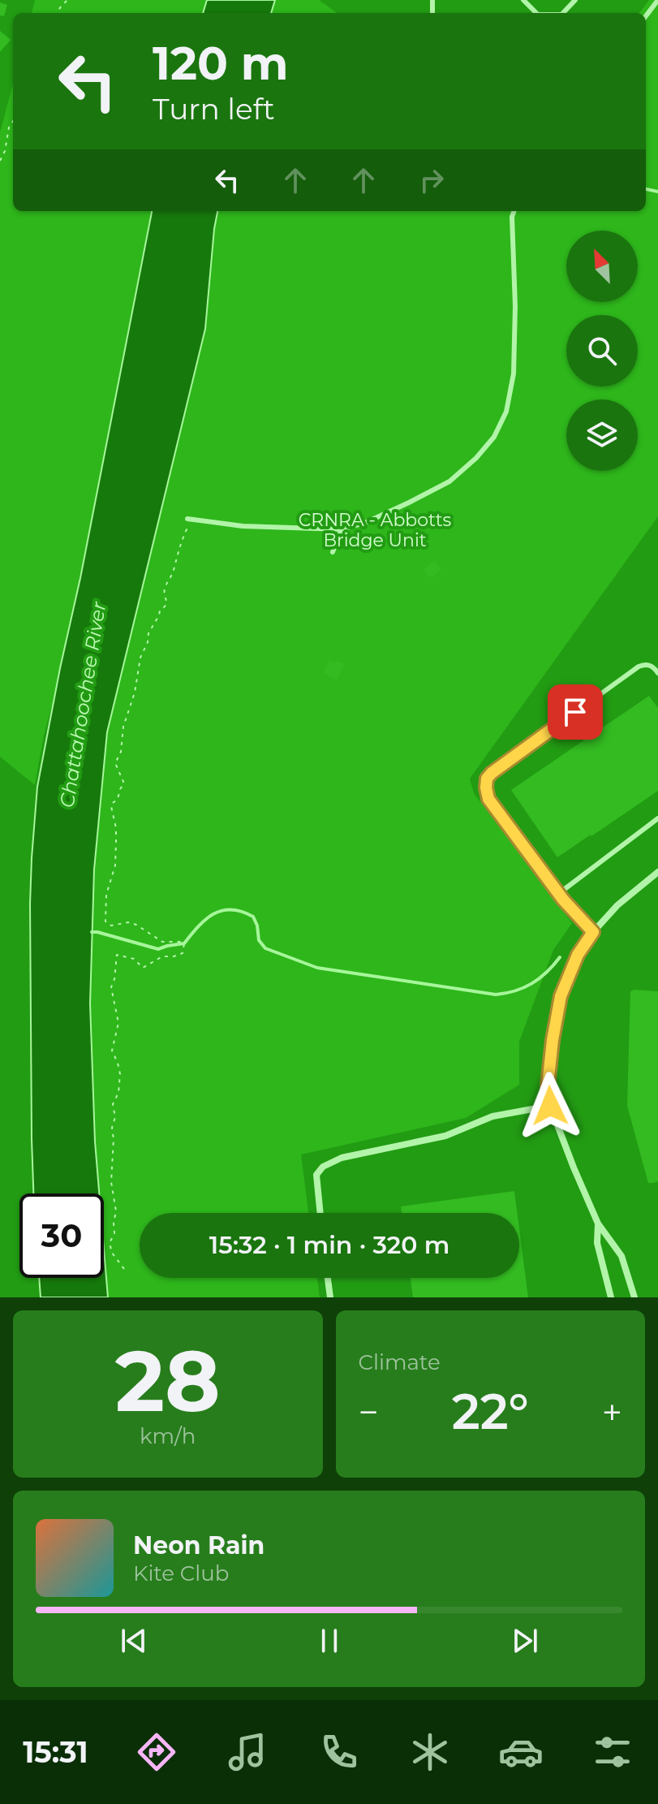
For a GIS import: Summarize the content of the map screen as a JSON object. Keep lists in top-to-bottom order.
{
  "water": ["Chattahoochee River"],
  "parks": ["CRNRA - Abbotts Bridge Unit"],
  "north": "top left",
  "page": {
    "turn": ["120 m", "Turn left"],
    "limit": "30",
    "trip": "15:32 · 1 min · 320 m",
    "tile": [
      ["28", "km/h"],
      "Climate"
    ],
    "heat": ["−", "22°", "+"],
    "song": ["Neon Rain", "Kite Club"],
    "tabs": "15:31"
  }
}
